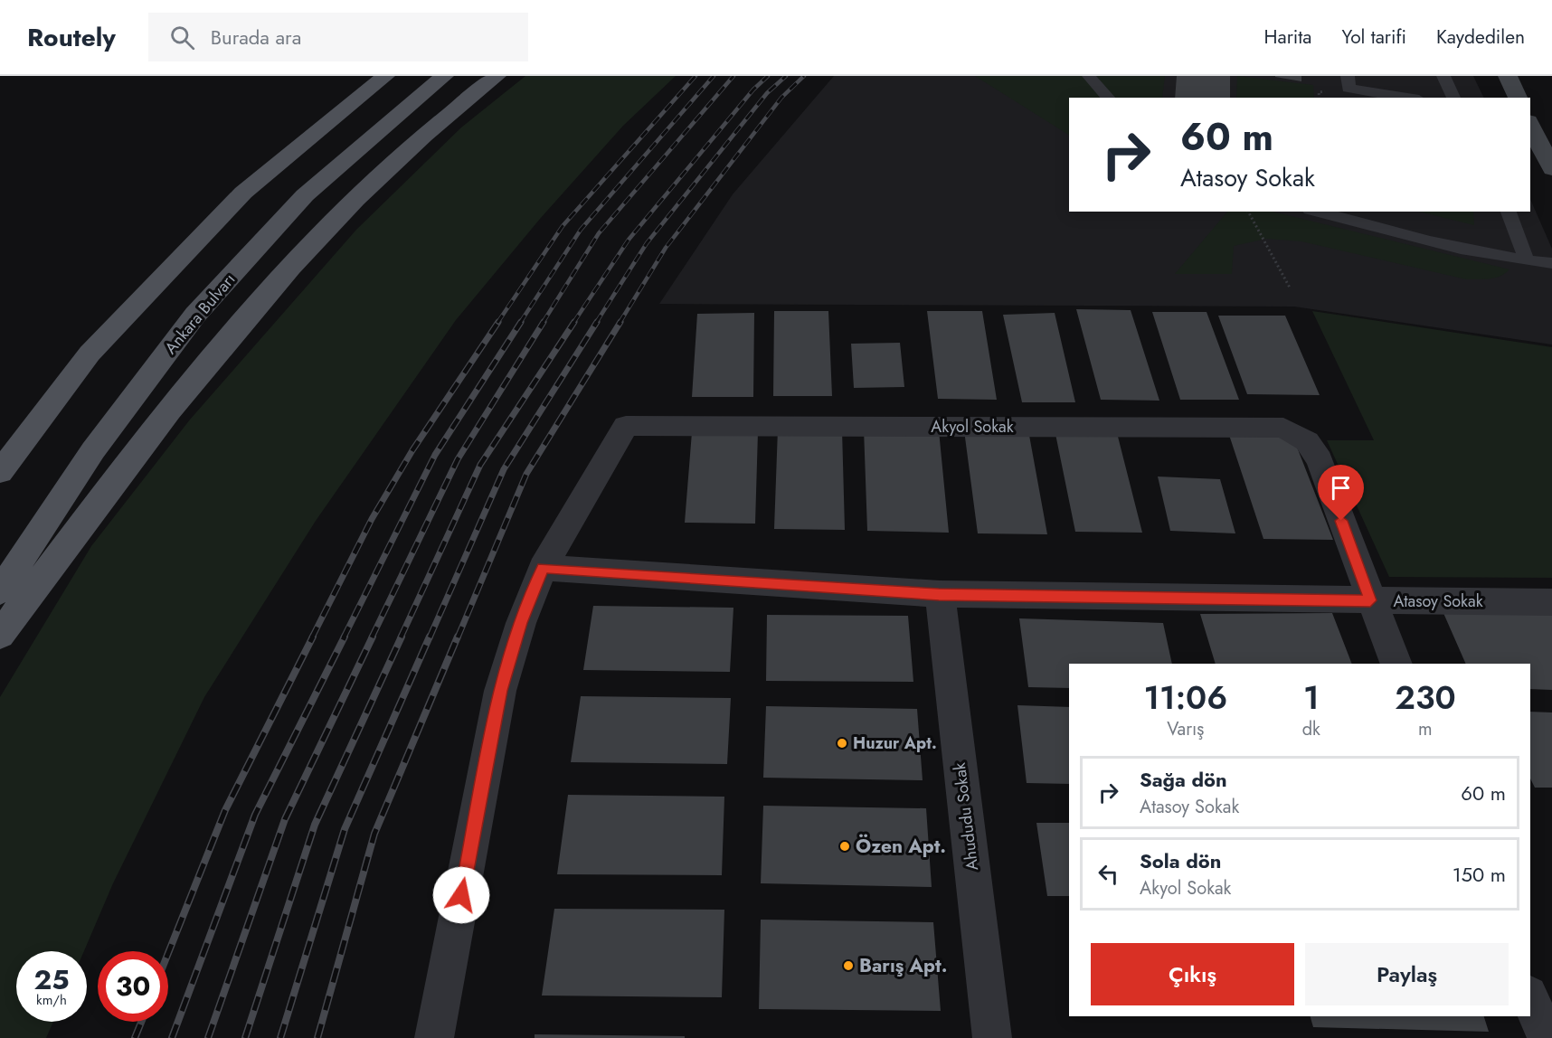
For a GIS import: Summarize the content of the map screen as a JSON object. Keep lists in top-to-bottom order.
{
  "streets": {
    "main road": ["Ankara Bulvarı"],
    "street": ["Akyol Sokak", "Atasoy Sokak", "Ahududu Sokak"]
  },
  "crossings": [
    ["Akyol Sokak", "Atasoy Sokak"],
    ["Atasoy Sokak", "Ahududu Sokak"]
  ],
  "places": ["Huzur Apt.", "Özen Apt.", "Barış Apt."],
  "page": {
    "header": "Routely",
    "search": "Burada ara",
    "nav": ["Harita", "Yol tarifi", "Kaydedilen"],
    "turn": ["60 m", "Atasoy Sokak"],
    "eta": [
      "11:06",
      "Varış",
      "1",
      "dk",
      "230",
      "m"
    ],
    "list": [
      {
        "name": "Sağa dön",
        "note": "Atasoy Sokak",
        "value": "60 m"
      },
      {
        "name": "Sola dön",
        "note": "Akyol Sokak",
        "value": "150 m"
      }
    ],
    "buttons": ["Çıkış", "Paylaş"],
    "speed": "25 km/h",
    "limit": "30"
  }
}
